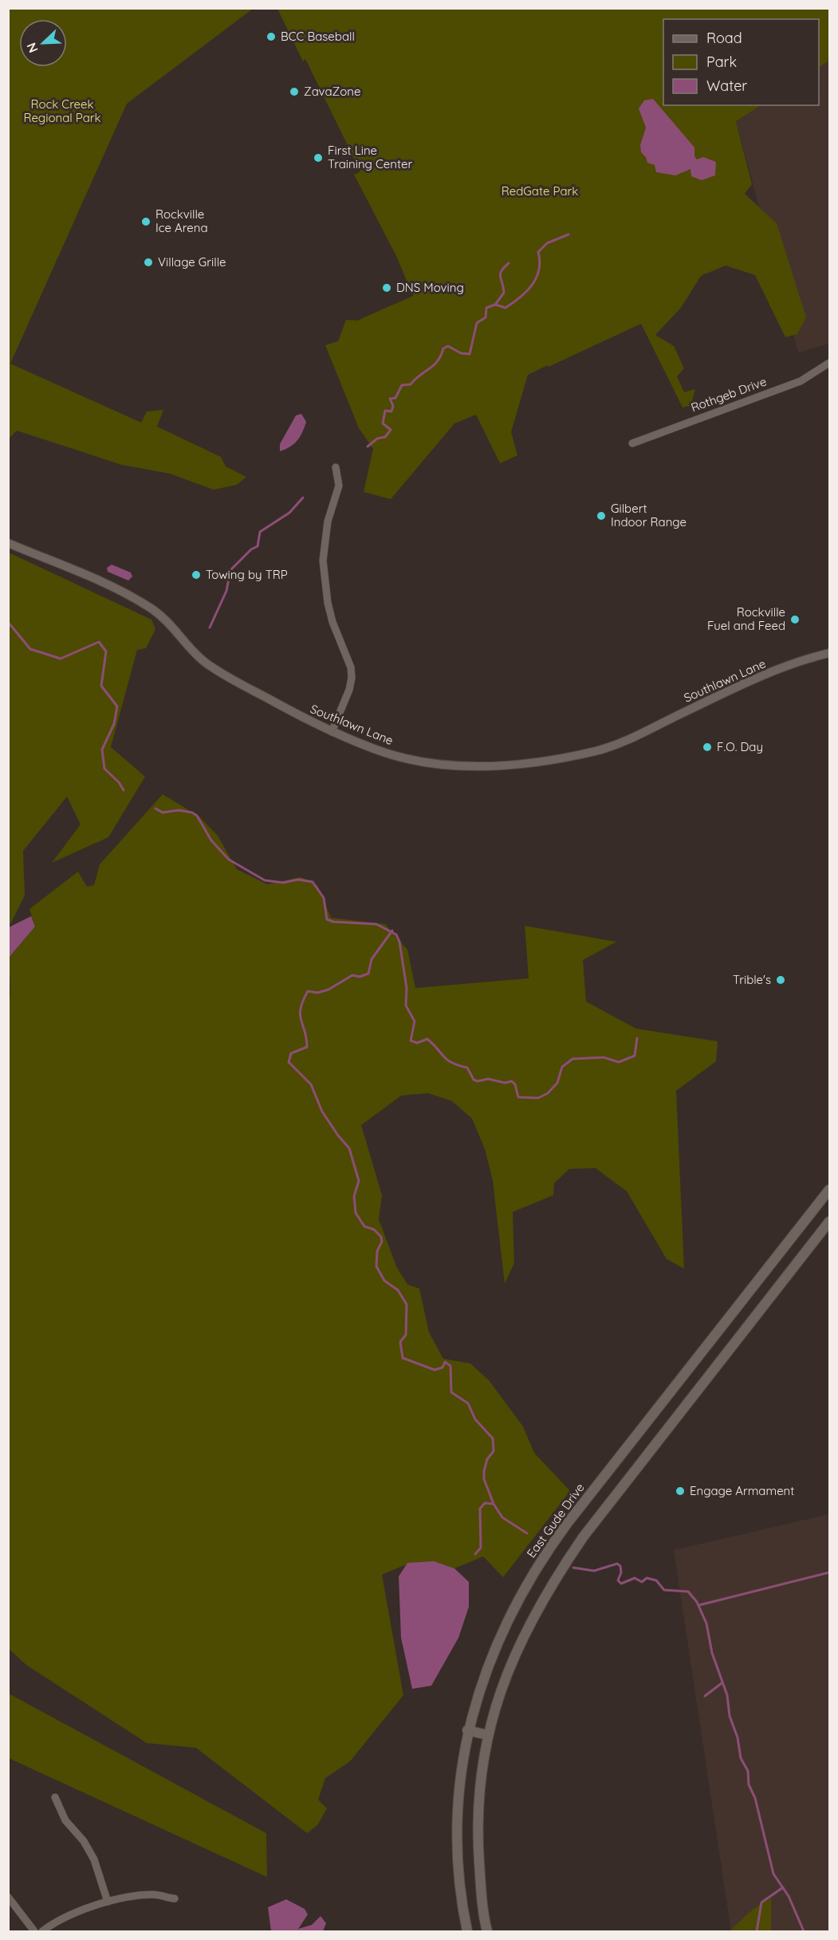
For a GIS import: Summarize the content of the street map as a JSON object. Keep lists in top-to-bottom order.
{
  "streets": {
    "main road": ["East Gude Drive"],
    "street": ["Rothgeb Drive", "Southlawn Lane"]
  },
  "parks": ["Rock Creek Regional Park", "RedGate Park"],
  "places": [
    "BCC Baseball",
    "ZavaZone",
    "First Line Training Center",
    "Rockville Ice Arena",
    "Village Grille",
    "DNS Moving",
    "Gilbert Indoor Range",
    "Towing by TRP",
    "Rockville Fuel and Feed",
    "F.O. Day",
    "Trible's",
    "Engage Armament"
  ],
  "legend": ["Road", "Park", "Water"],
  "north": "bottom left"
}
